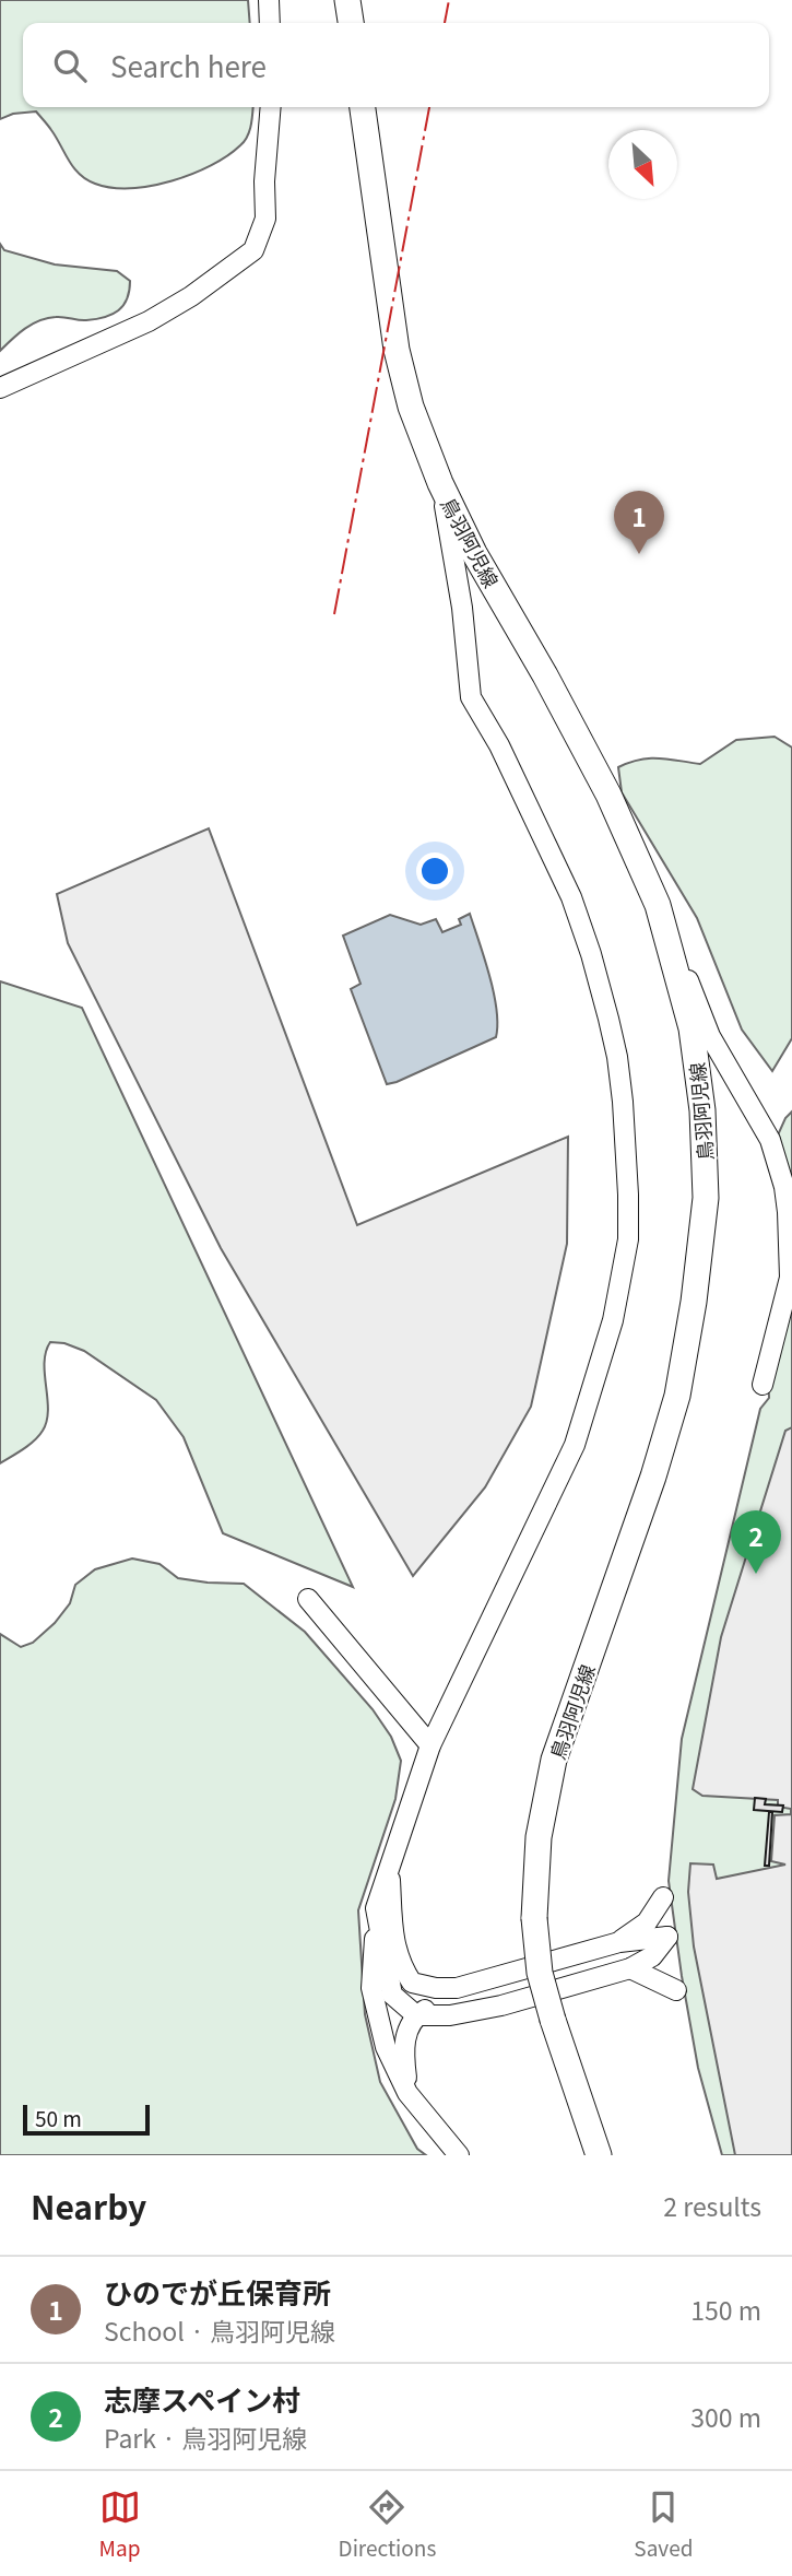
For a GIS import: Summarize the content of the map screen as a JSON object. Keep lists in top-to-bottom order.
{
  "streets": {
    "main road": ["鳥羽阿児線"]
  },
  "scale_bar": "50 m",
  "north": "bottom right",
  "page": {
    "search": "Search here",
    "pins": ["1", "2"],
    "scale": "50 m",
    "heading": ["Nearby", "2 results"],
    "list": [
      {
        "mark": "1",
        "name": "ひのでが丘保育所",
        "note": "School · 鳥羽阿児線",
        "value": "150 m"
      },
      {
        "mark": "2",
        "name": "志摩スペイン村",
        "note": "Park · 鳥羽阿児線",
        "value": "300 m"
      }
    ],
    "nav": ["Map", "Directions", "Saved"]
  }
}
